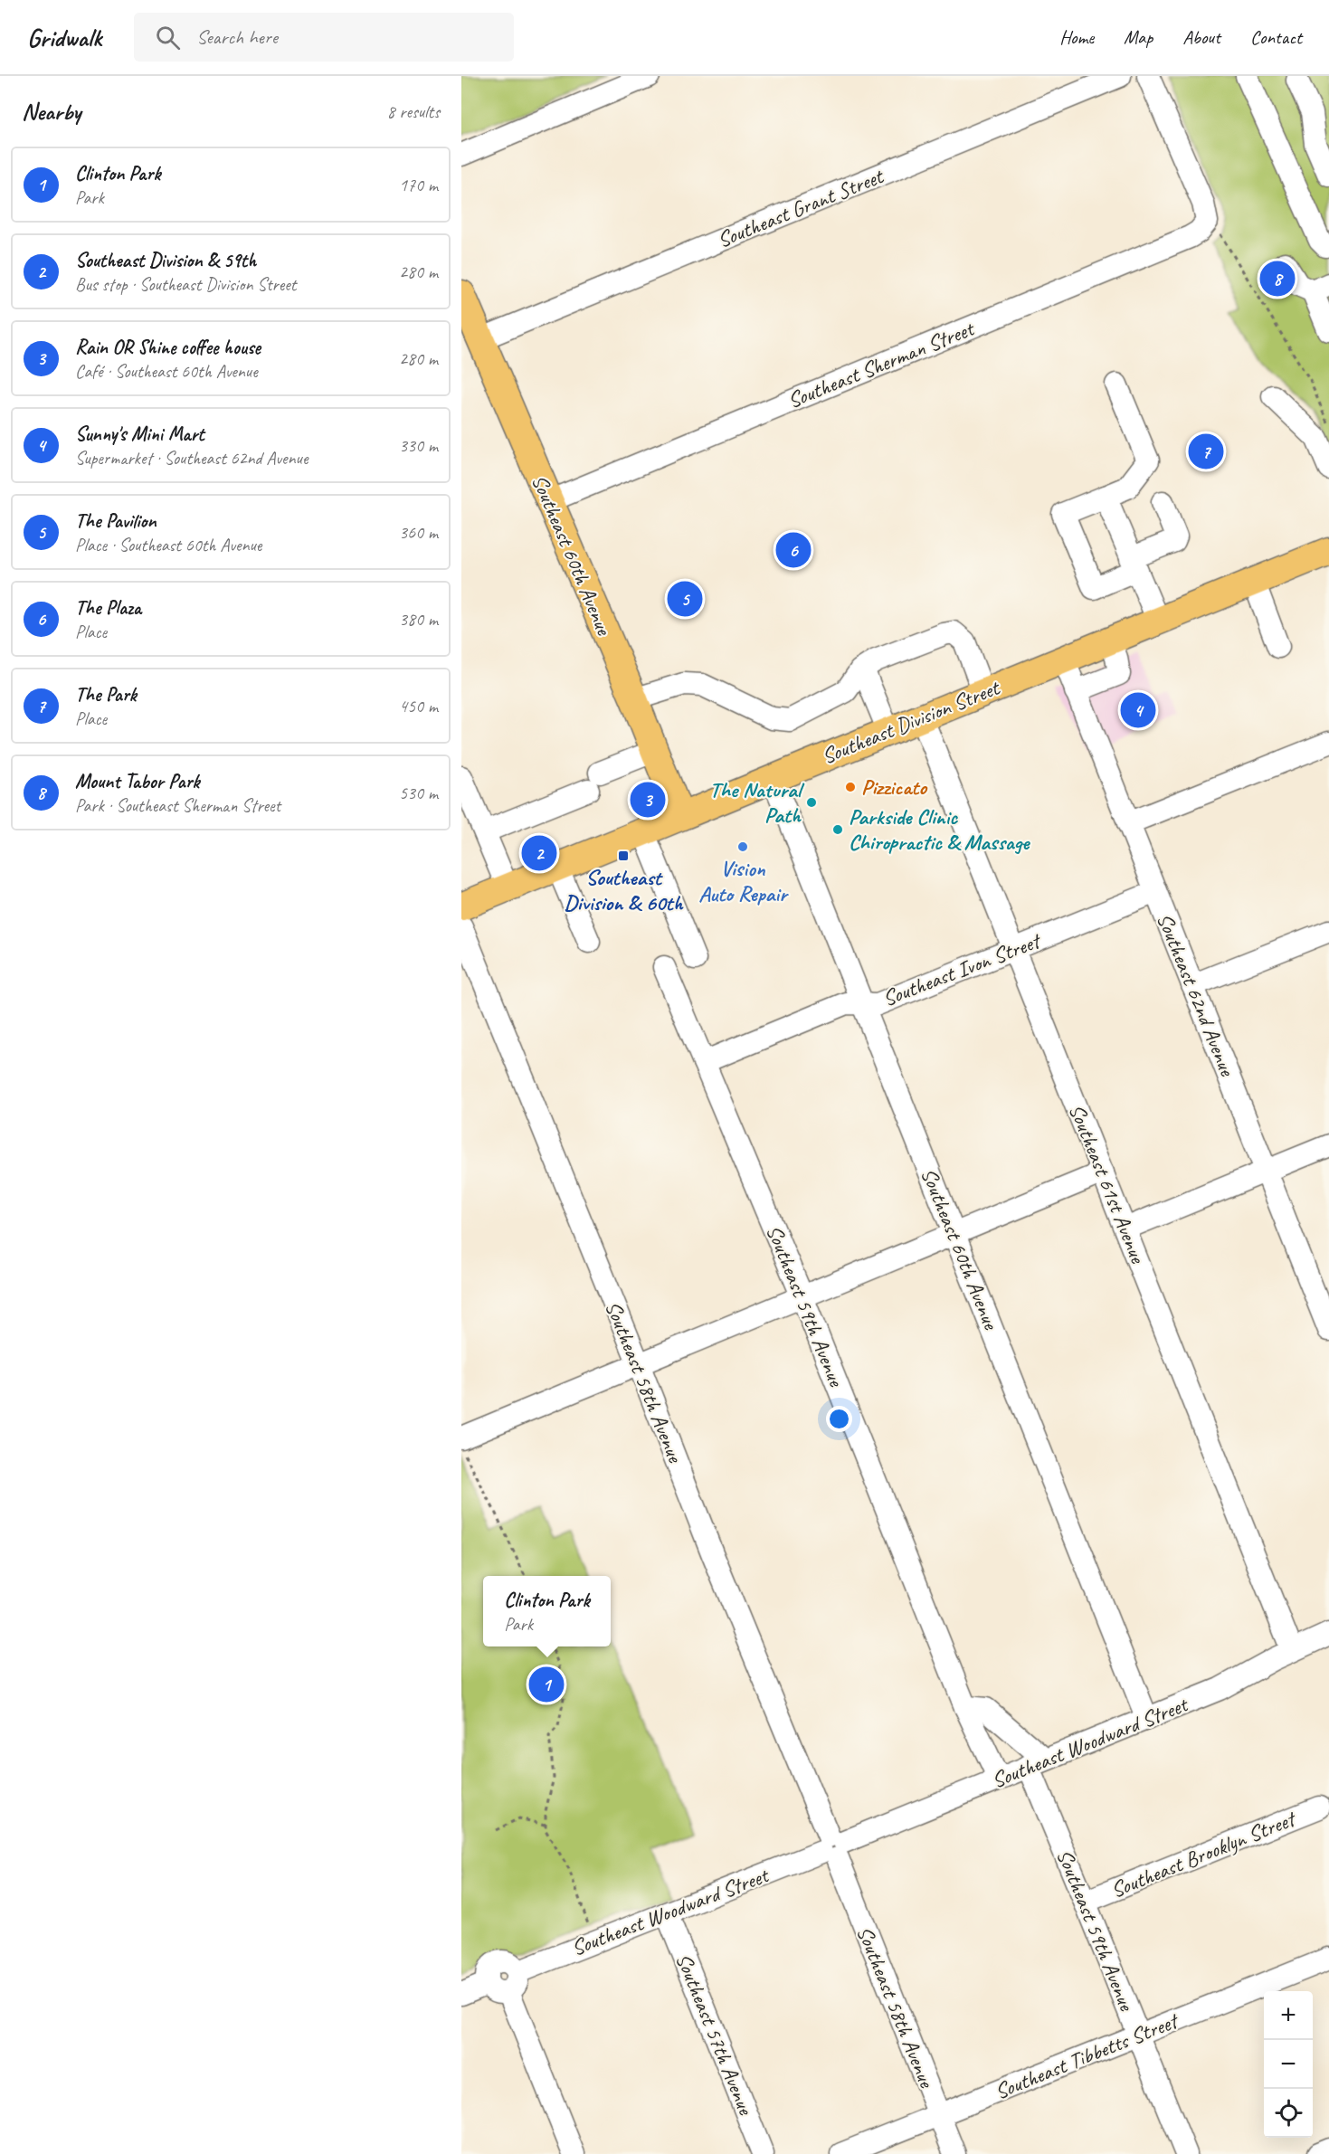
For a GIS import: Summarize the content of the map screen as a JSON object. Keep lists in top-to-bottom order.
{
  "streets": {
    "main road": ["Southeast 60th Avenue", "Southeast Division Street"],
    "street": [
      "Southeast Grant Street",
      "Southeast Sherman Street",
      "Southeast Ivon Street",
      "Southeast 62nd Avenue",
      "Southeast 61st Avenue",
      "Southeast 59th Avenue",
      "Southeast 58th Avenue",
      "Southeast Woodward Street",
      "Southeast Brooklyn Street",
      "Southeast 57th Avenue",
      "Southeast Tibbetts Street"
    ]
  },
  "crossings": [
    ["Southeast Grant Street", "Southeast 60th Avenue"],
    ["Southeast Sherman Street", "Southeast 60th Avenue"],
    ["Southeast 60th Avenue", "Southeast Division Street"],
    ["Southeast 60th Avenue", "Southeast Ivon Street"],
    ["Southeast 60th Avenue", "Southeast Woodward Street"],
    ["Southeast Division Street", "Southeast 62nd Avenue"],
    ["Southeast Division Street", "Southeast 61st Avenue"],
    ["Southeast Ivon Street", "Southeast 62nd Avenue"],
    ["Southeast Ivon Street", "Southeast 61st Avenue"],
    ["Southeast Ivon Street", "Southeast 59th Avenue"],
    ["Southeast 61st Avenue", "Southeast Woodward Street"],
    ["Southeast 59th Avenue", "Southeast Woodward Street"],
    ["Southeast 59th Avenue", "Southeast Brooklyn Street"],
    ["Southeast 59th Avenue", "Southeast Tibbetts Street"],
    ["Southeast 58th Avenue", "Southeast Woodward Street"],
    ["Southeast 58th Avenue", "Southeast Tibbetts Street"],
    ["Southeast Woodward Street", "Southeast 57th Avenue"]
  ],
  "places": {
    "other": [
      "Pizzicato",
      "The Natural Path",
      "Parkside Clinic Chiropractic & Massage",
      "Vision Auto Repair"
    ],
    "transit": ["Southeast Division & 60th"]
  },
  "page": {
    "header": "Gridwalk",
    "search": "Search here",
    "nav": [
      "Home",
      "Map",
      "About",
      "Contact"
    ],
    "heading": ["Nearby", "8 results"],
    "list": [
      {
        "mark": "1",
        "name": "Clinton Park",
        "note": "Park",
        "value": "170 m"
      },
      {
        "mark": "2",
        "name": "Southeast Division & 59th",
        "note": "Bus stop · Southeast Division Street",
        "value": "280 m"
      },
      {
        "mark": "3",
        "name": "Rain OR Shine coffee house",
        "note": "Café · Southeast 60th Avenue",
        "value": "280 m"
      },
      {
        "mark": "4",
        "name": "Sunny's Mini Mart",
        "note": "Supermarket · Southeast 62nd Avenue",
        "value": "330 m"
      },
      {
        "mark": "5",
        "name": "The Pavilion",
        "note": "Place · Southeast 60th Avenue",
        "value": "360 m"
      },
      {
        "mark": "6",
        "name": "The Plaza",
        "note": "Place",
        "value": "380 m"
      },
      {
        "mark": "7",
        "name": "The Park",
        "note": "Place",
        "value": "450 m"
      },
      {
        "mark": "8",
        "name": "Mount Tabor Park",
        "note": "Park · Southeast Sherman Street",
        "value": "530 m"
      }
    ],
    "pins": [
      "8",
      "7",
      "6",
      "5",
      "4",
      "3",
      "2",
      "1"
    ],
    "popup": ["Clinton Park", "Park"],
    "map_buttons": ["+", "−"]
  }
}
